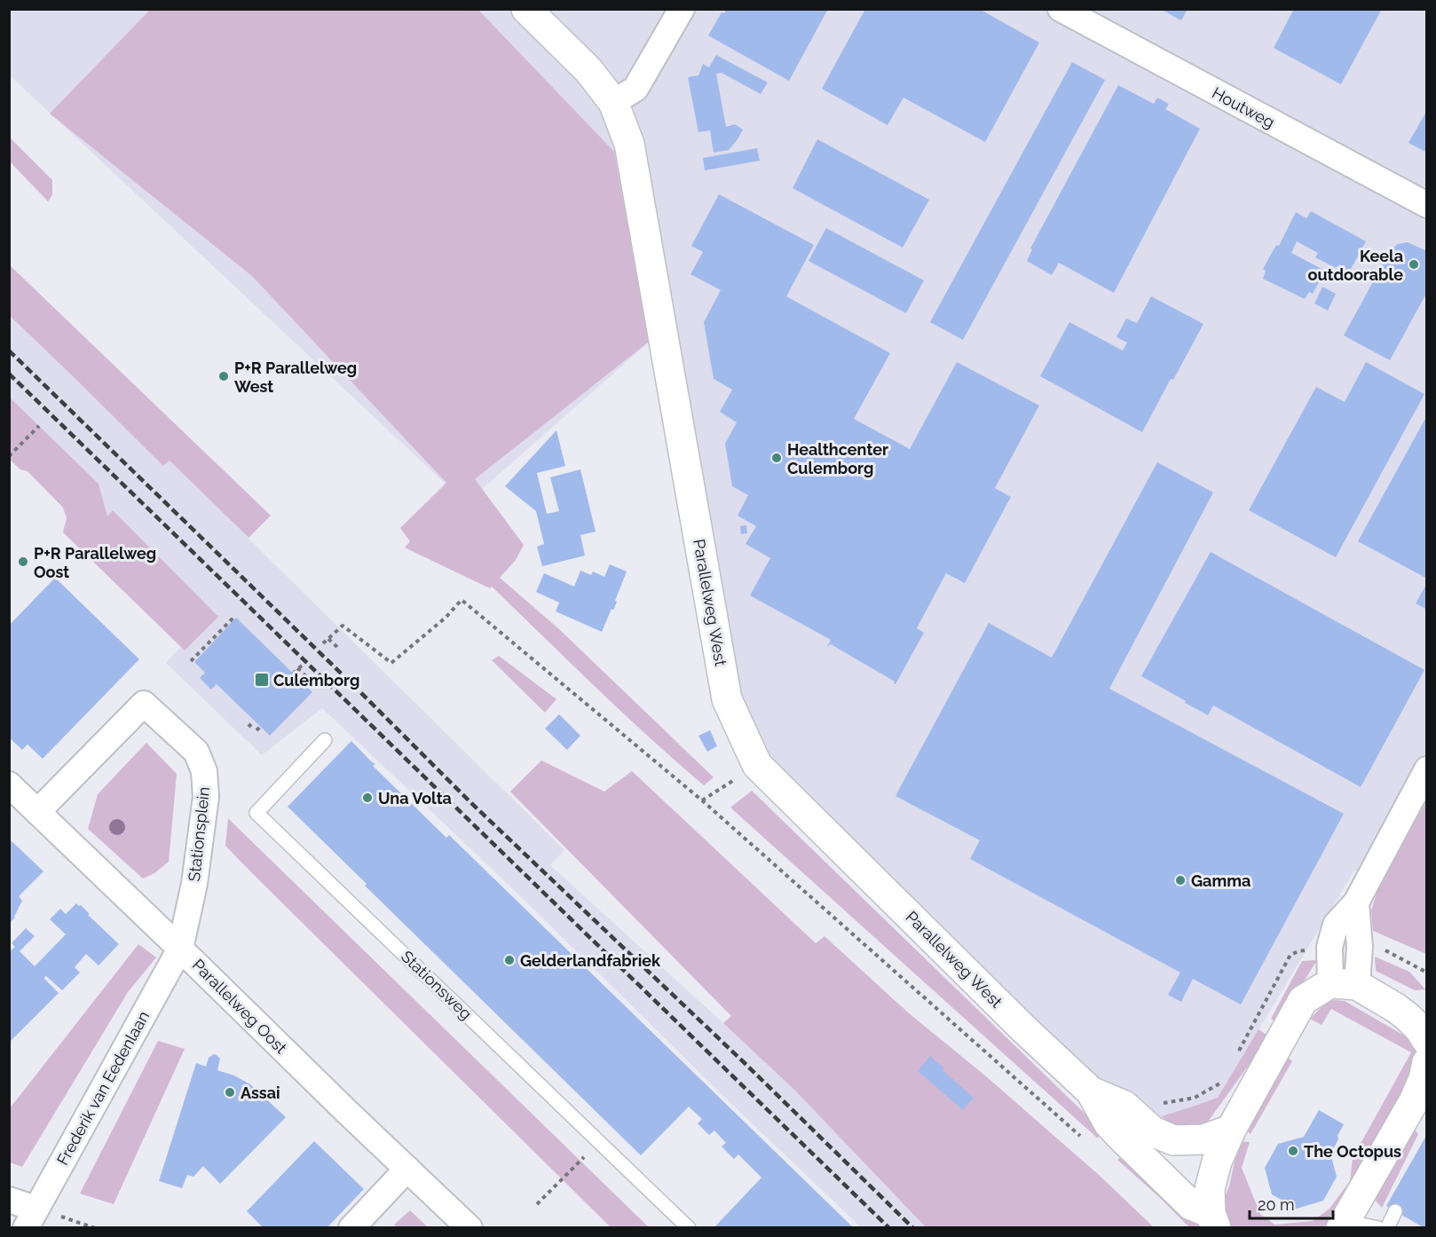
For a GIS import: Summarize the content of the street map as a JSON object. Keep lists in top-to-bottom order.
{
  "streets": {
    "street": [
      "Houtweg",
      "Parallelweg West",
      "Stationsplein",
      "Parallelweg Oost",
      "Frederik van Eedenlaan"
    ],
    "lane": ["Stationsweg"]
  },
  "crossings": [
    ["Stationsplein", "Parallelweg Oost"],
    ["Stationsplein", "Frederik van Eedenlaan"],
    ["Parallelweg Oost", "Frederik van Eedenlaan"]
  ],
  "places": {
    "other": [
      "Keela outdoorable",
      "P+R Parallelweg West",
      "Healthcenter Culemborg",
      "P+R Parallelweg Oost",
      "Una Volta",
      "Gamma",
      "Gelderlandfabriek",
      "Assai",
      "The Octopus"
    ],
    "transit": ["Culemborg"]
  },
  "scale_bar": "20 m"
}
